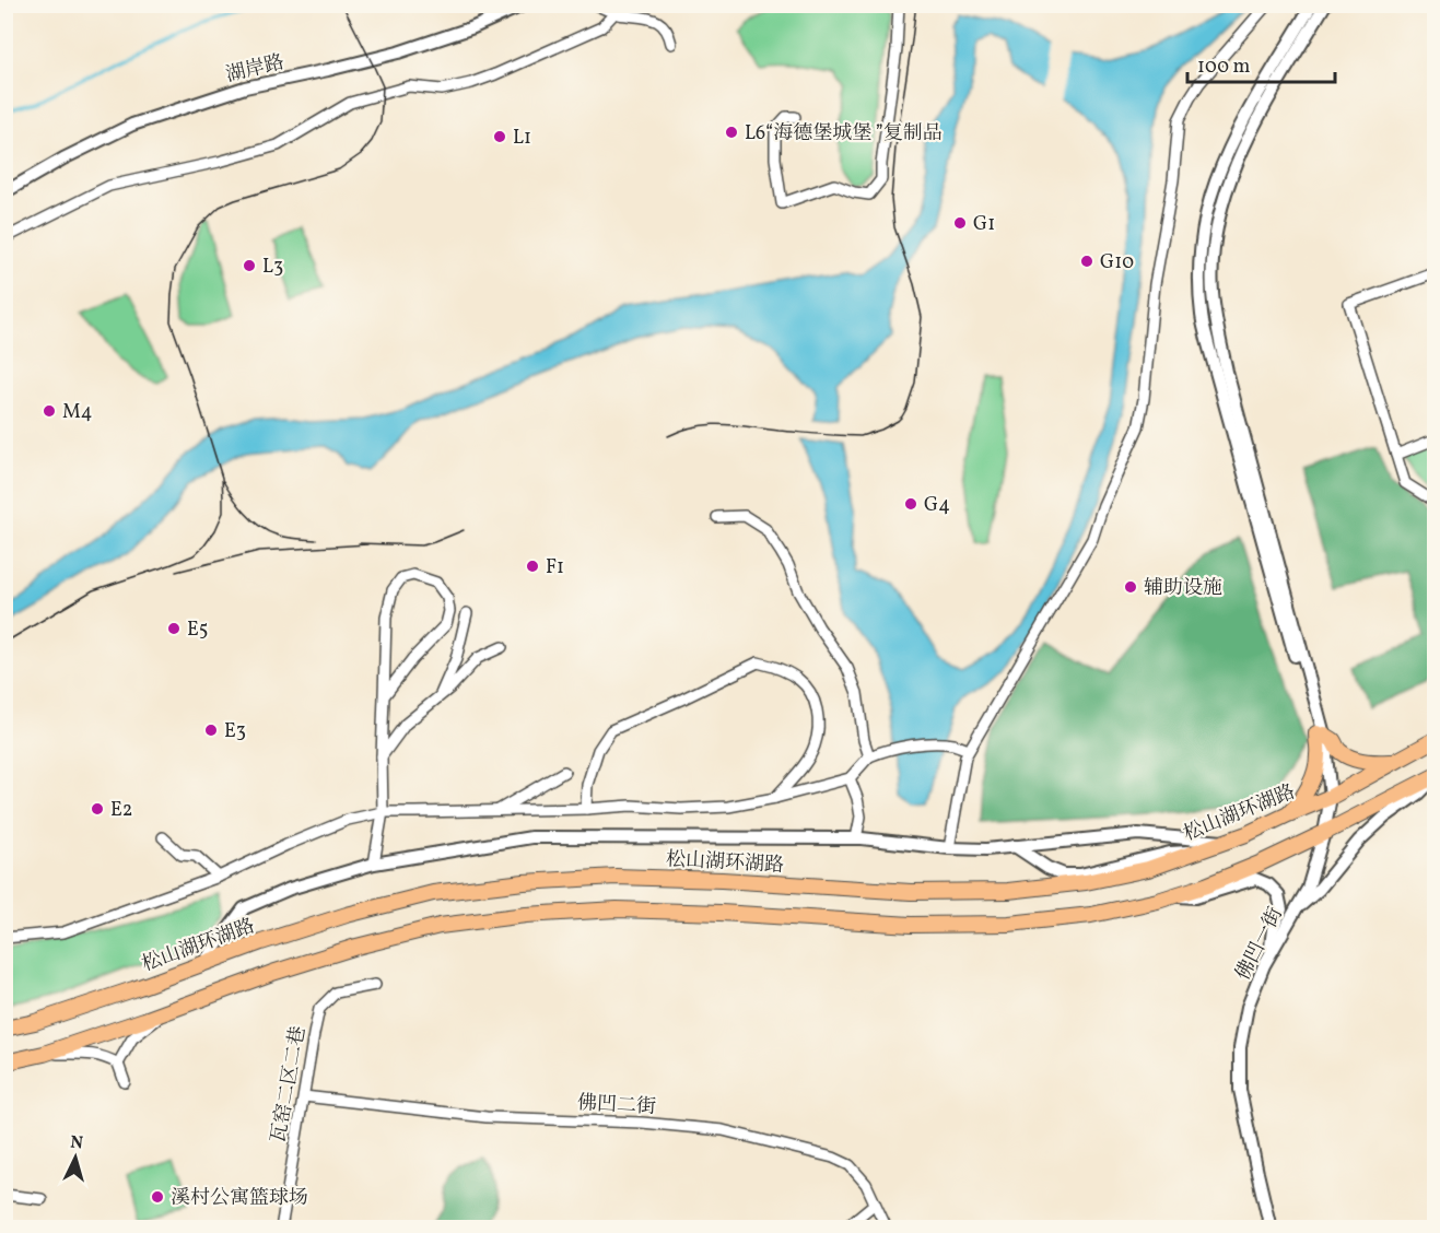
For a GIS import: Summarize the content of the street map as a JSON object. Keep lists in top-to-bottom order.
{
  "streets": {
    "main road": ["松山湖环湖路"],
    "street": [
      "湖岸路",
      "佛凹一街",
      "瓦窑二区二巷",
      "佛凹二街"
    ]
  },
  "crossings": [
    ["松山湖环湖路", "佛凹一街"],
    ["瓦窑二区二巷", "佛凹二街"]
  ],
  "places": [
    "L6“海德堡城堡 ”复制品",
    "L1",
    "G1",
    "G10",
    "L3",
    "M4",
    "G4",
    "F1",
    "辅助设施",
    "E5",
    "E3",
    "E2",
    "溪村公寓篮球场"
  ],
  "scale_bar": "100 m",
  "north": "top"
}
